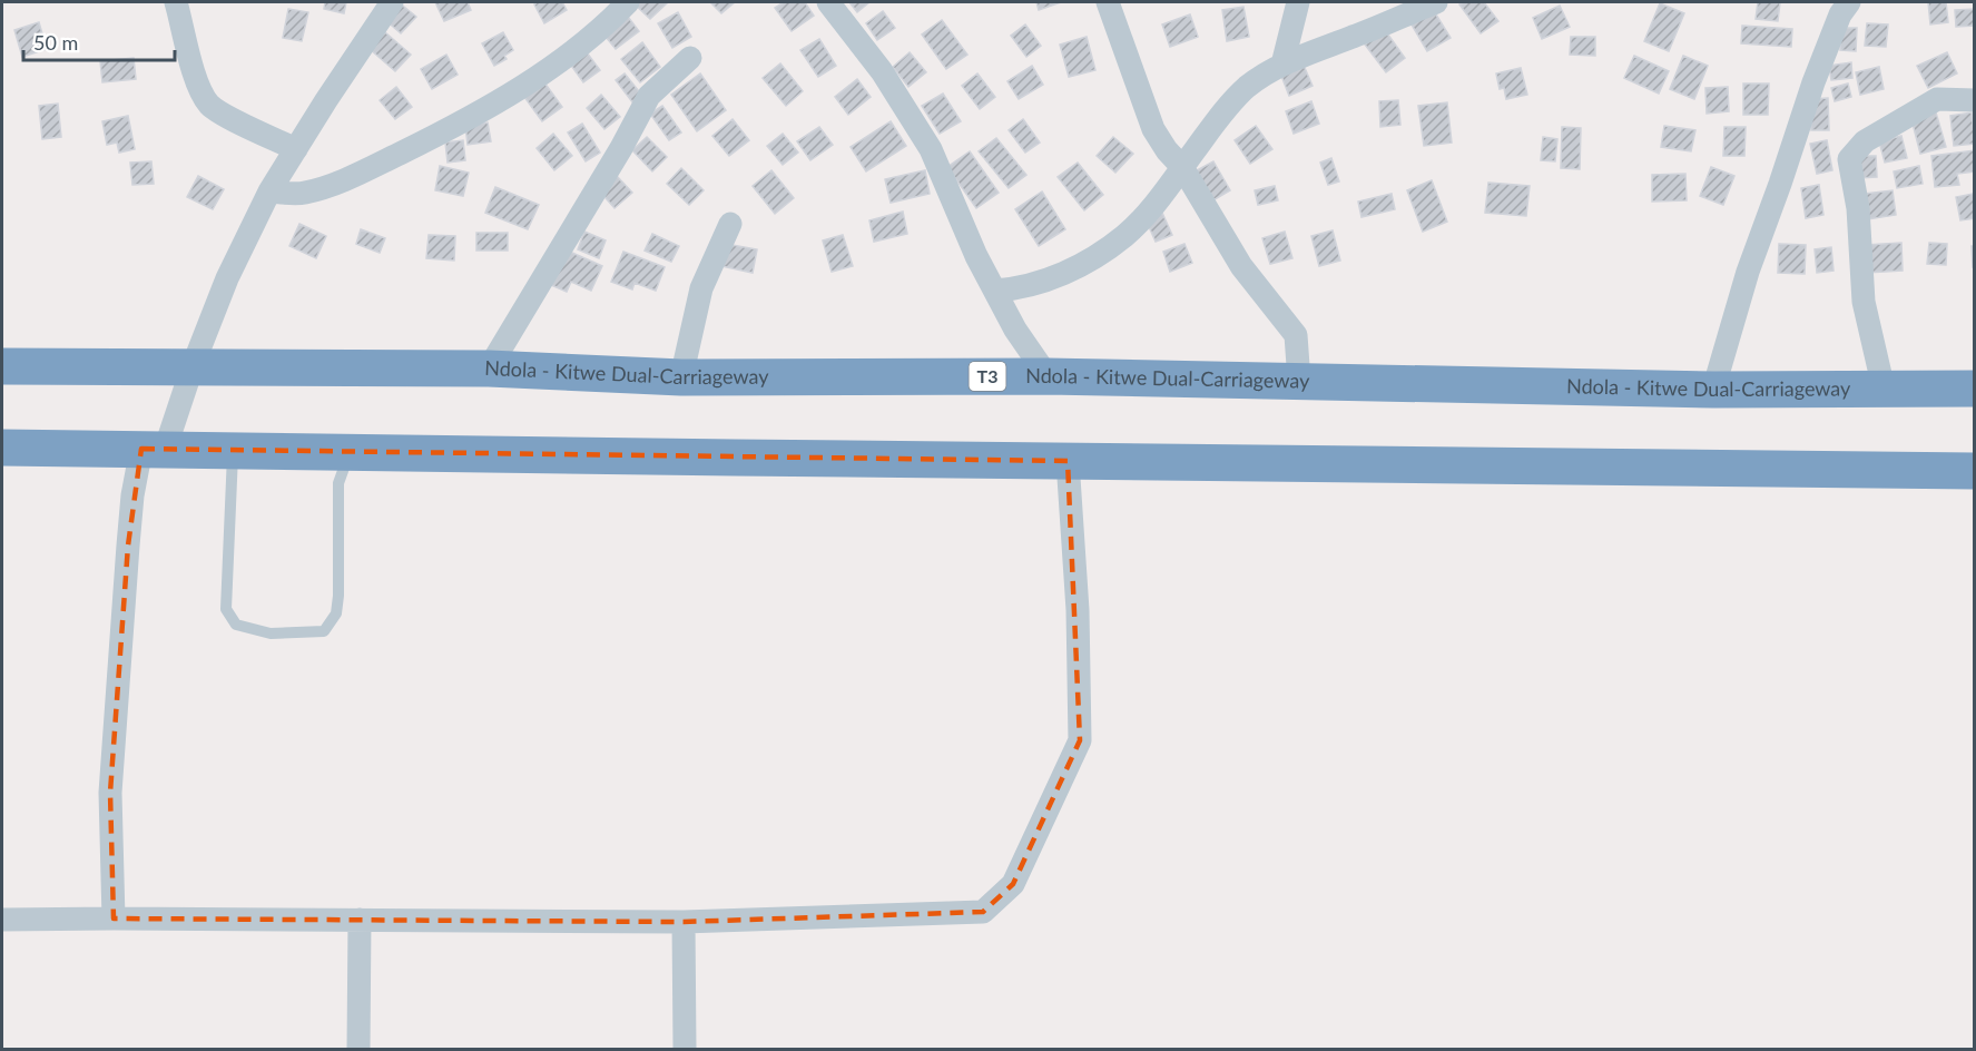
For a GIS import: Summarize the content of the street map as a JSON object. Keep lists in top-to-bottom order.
{
  "streets": {
    "highway": ["Ndola - Kitwe Dual-Carriageway", "T3"]
  },
  "scale_bar": "50 m"
}
